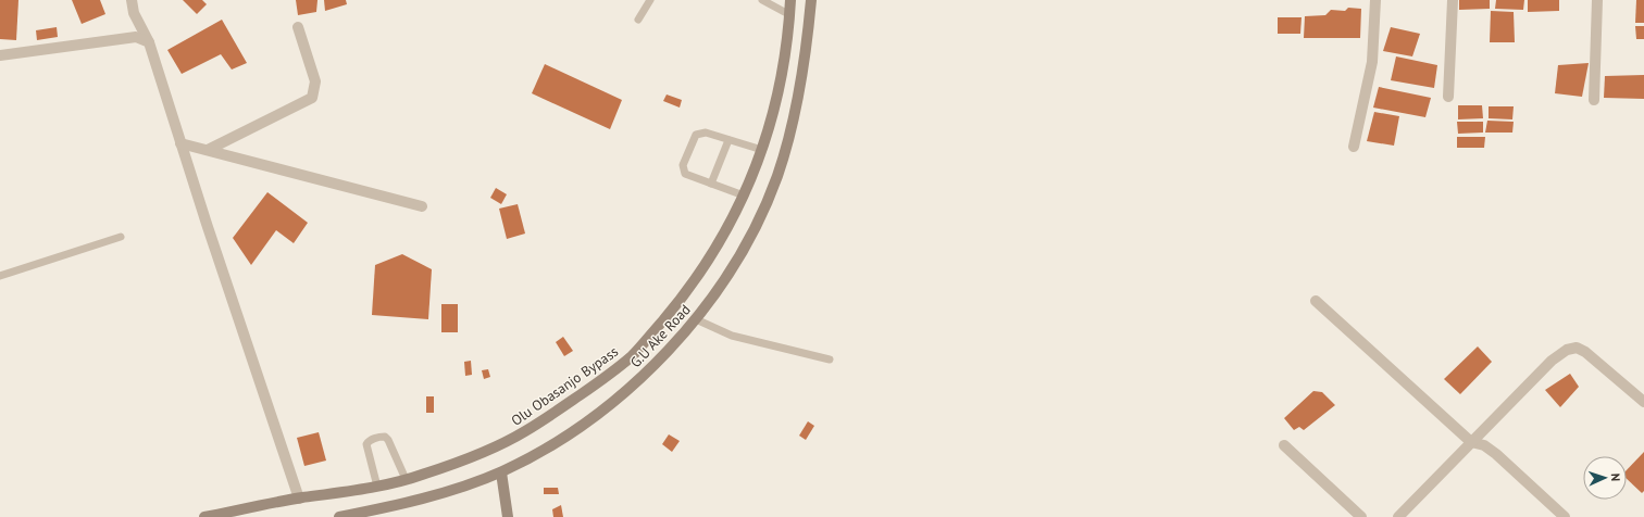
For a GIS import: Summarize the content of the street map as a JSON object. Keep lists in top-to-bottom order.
{
  "streets": {
    "main road": ["G.U Ake Road", "Olu Obasanjo Bypass"]
  },
  "north": "right"
}
